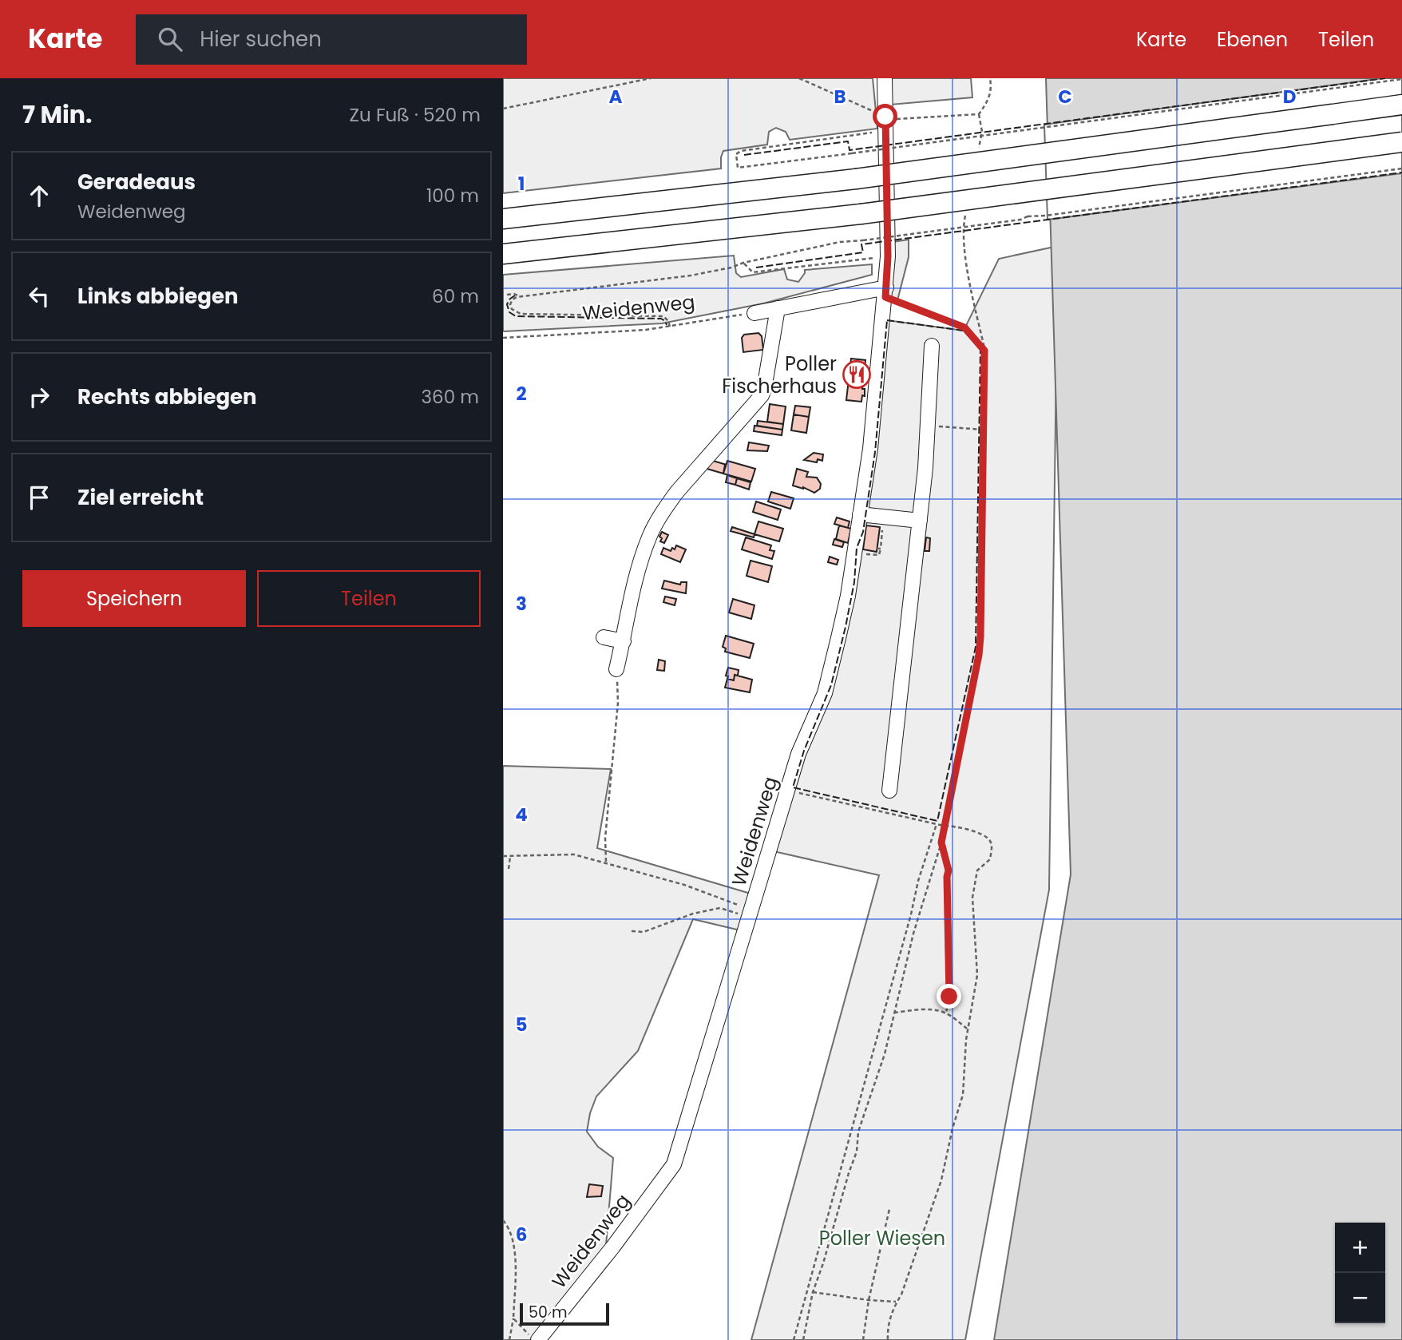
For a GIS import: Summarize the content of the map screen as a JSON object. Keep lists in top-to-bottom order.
{
  "streets": {
    "street": ["Weidenweg"]
  },
  "parks": ["Poller Wiesen"],
  "places": {
    "restaurant": ["Poller Fischerhaus"]
  },
  "scale_bar": "50 m",
  "page": {
    "header": "Karte",
    "search": "Hier suchen",
    "nav": ["Karte", "Ebenen", "Teilen"],
    "heading": ["7 Min.", "Zu Fuß · 520 m"],
    "list": [
      ["Geradeaus", "Weidenweg", "100 m"],
      ["Links abbiegen", "60 m"],
      ["Rechts abbiegen", "360 m"],
      "Ziel erreicht"
    ],
    "buttons": ["Speichern", "Teilen"],
    "map_buttons": ["+", "−"],
    "scale": "50 m"
  },
  "grid": {
    "columns": [
      "A",
      "B",
      "C",
      "D"
    ],
    "rows": [
      "1",
      "2",
      "3",
      "4",
      "5",
      "6"
    ]
  }
}
